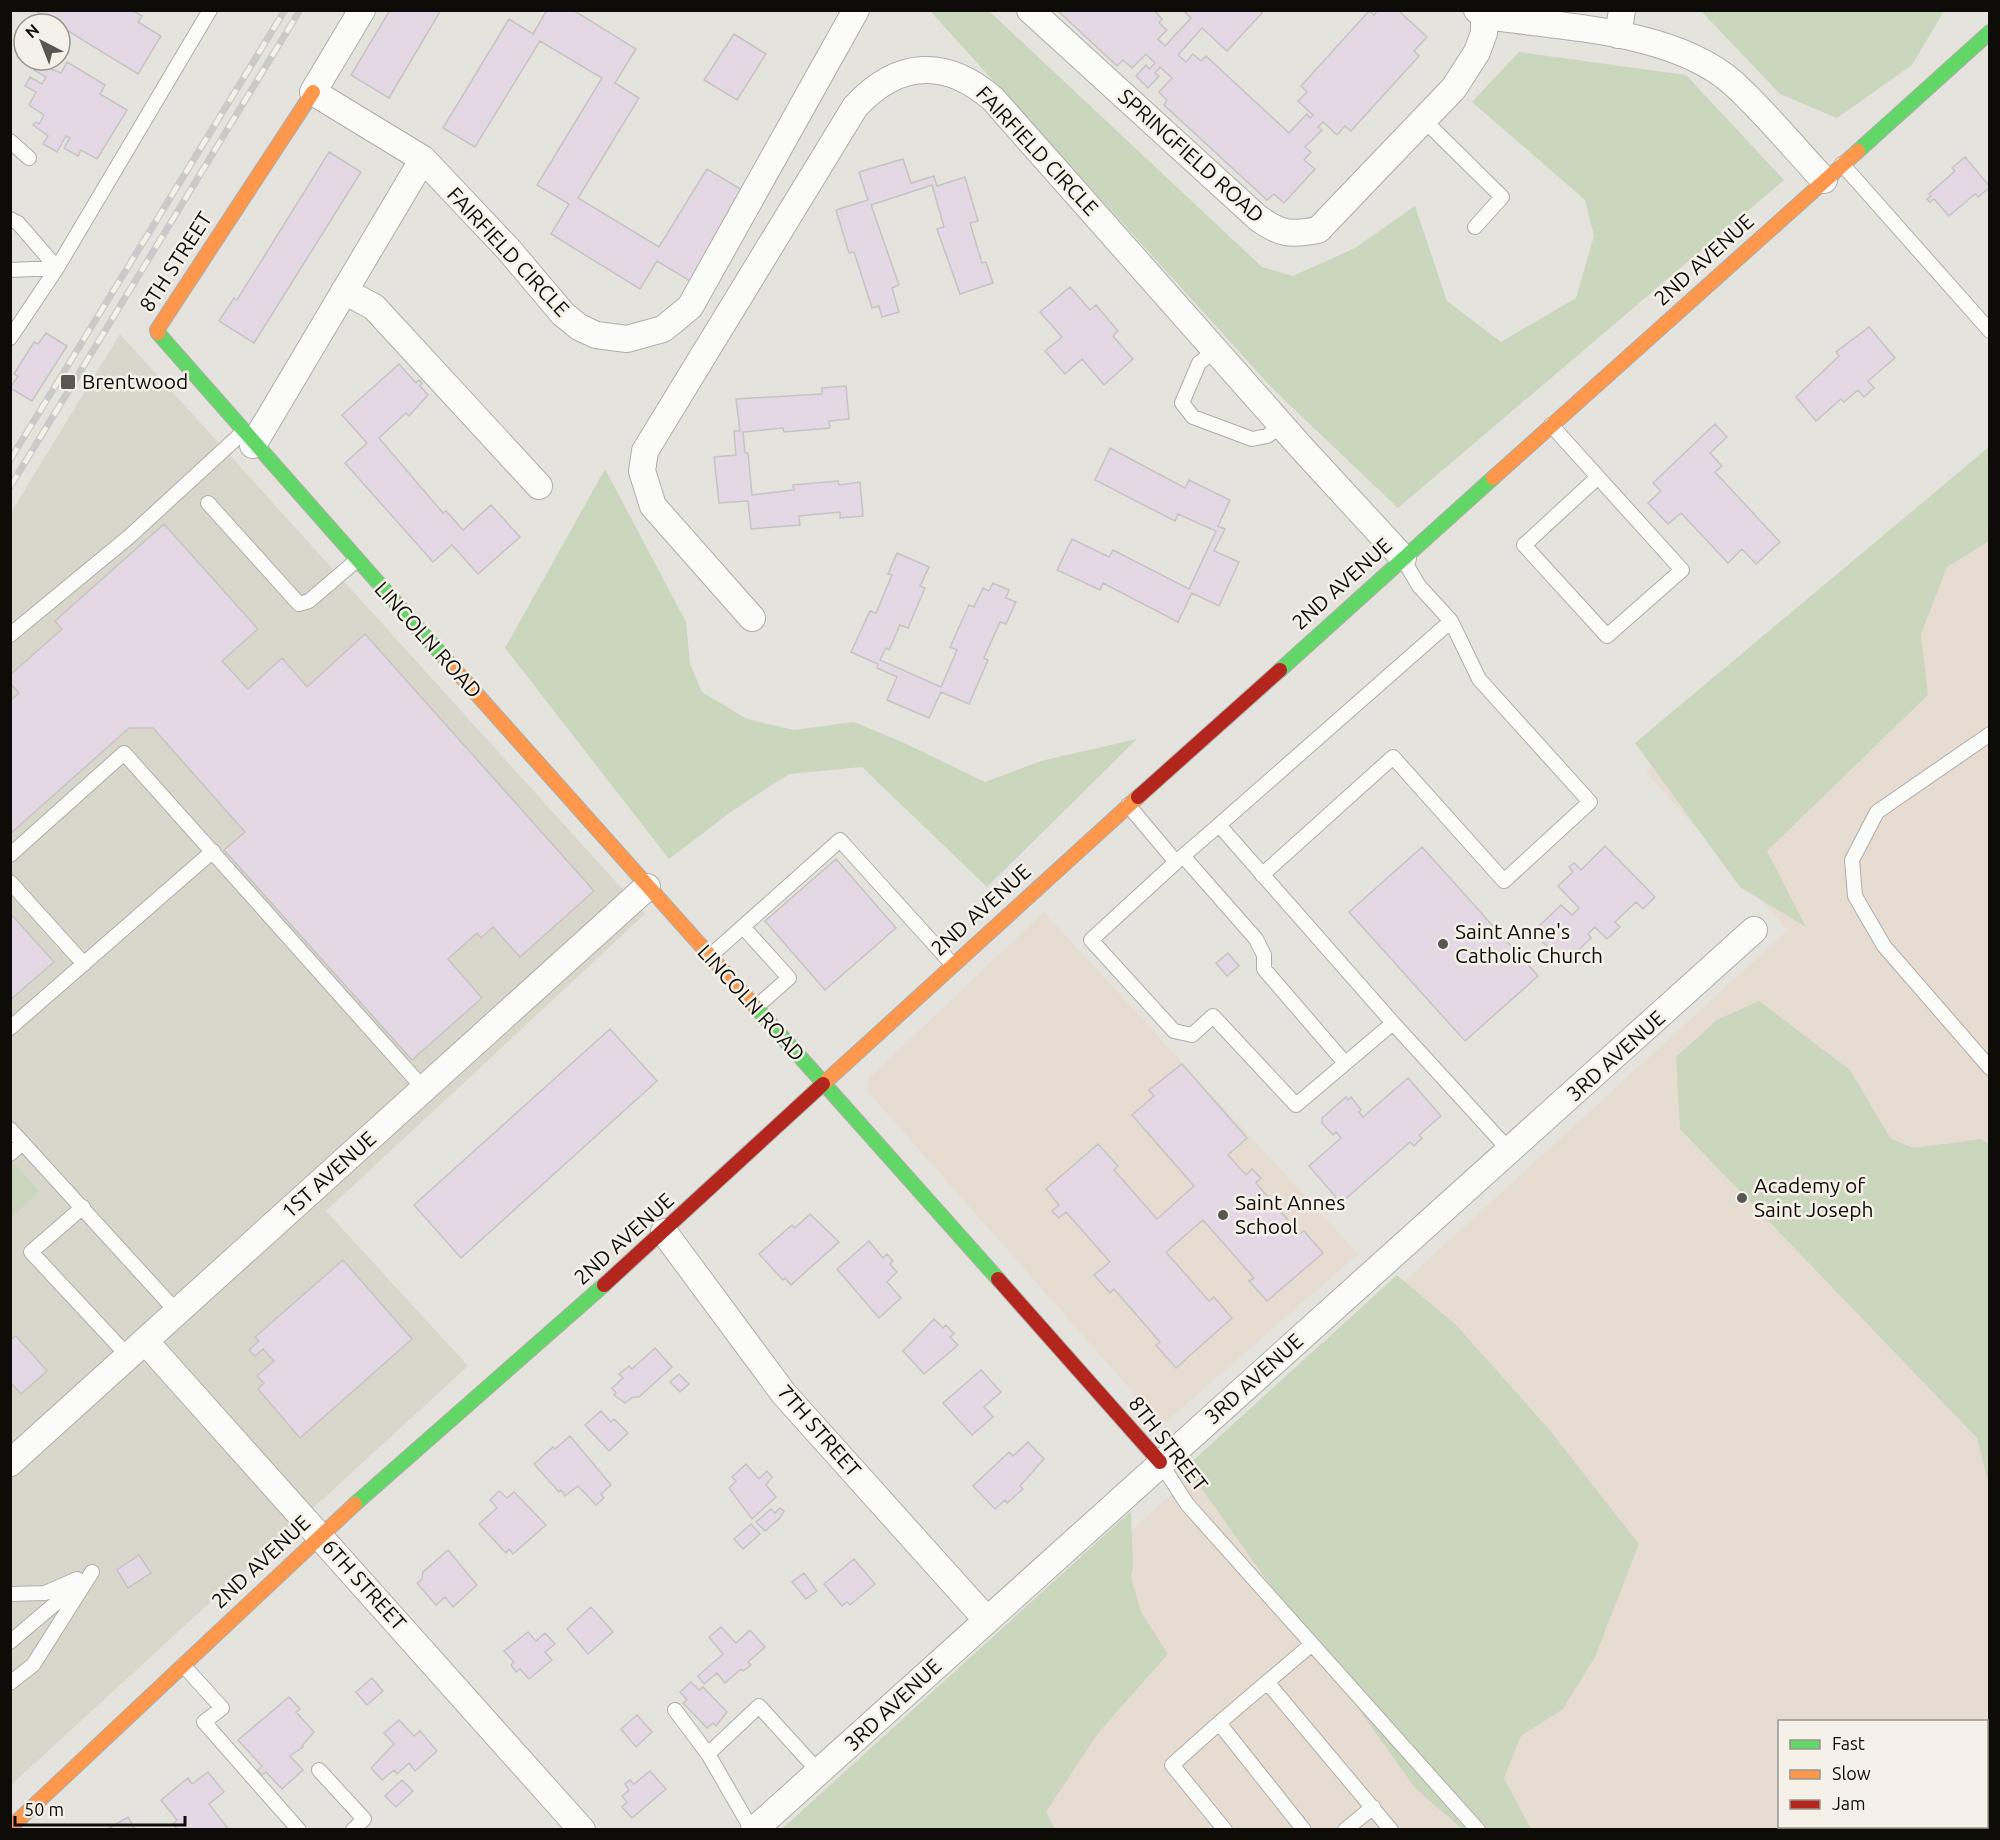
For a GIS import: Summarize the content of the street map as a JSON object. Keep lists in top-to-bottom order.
{
  "streets": {
    "street": [
      "FAIRFIELD CIRCLE",
      "SPRINGFIELD ROAD",
      "2ND AVENUE",
      "8TH STREET",
      "LINCOLN ROAD",
      "3RD AVENUE",
      "1ST AVENUE",
      "7TH STREET",
      "6TH STREET"
    ]
  },
  "crossings": [
    ["FAIRFIELD CIRCLE", "2ND AVENUE"],
    ["FAIRFIELD CIRCLE", "8TH STREET"],
    ["SPRINGFIELD ROAD", "2ND AVENUE"],
    ["2ND AVENUE", "8TH STREET"],
    ["2ND AVENUE", "LINCOLN ROAD"],
    ["2ND AVENUE", "7TH STREET"],
    ["2ND AVENUE", "6TH STREET"],
    ["8TH STREET", "LINCOLN ROAD"],
    ["8TH STREET", "3RD AVENUE"],
    ["LINCOLN ROAD", "1ST AVENUE"],
    ["3RD AVENUE", "7TH STREET"],
    ["1ST AVENUE", "6TH STREET"]
  ],
  "places": {
    "transit": ["Brentwood"],
    "other": ["Saint Anne's Catholic Church", "Academy of Saint Joseph", "Saint Annes School"]
  },
  "legend": ["Fast", "Slow", "Jam"],
  "scale_bar": "50 m",
  "north": "top left"
}
